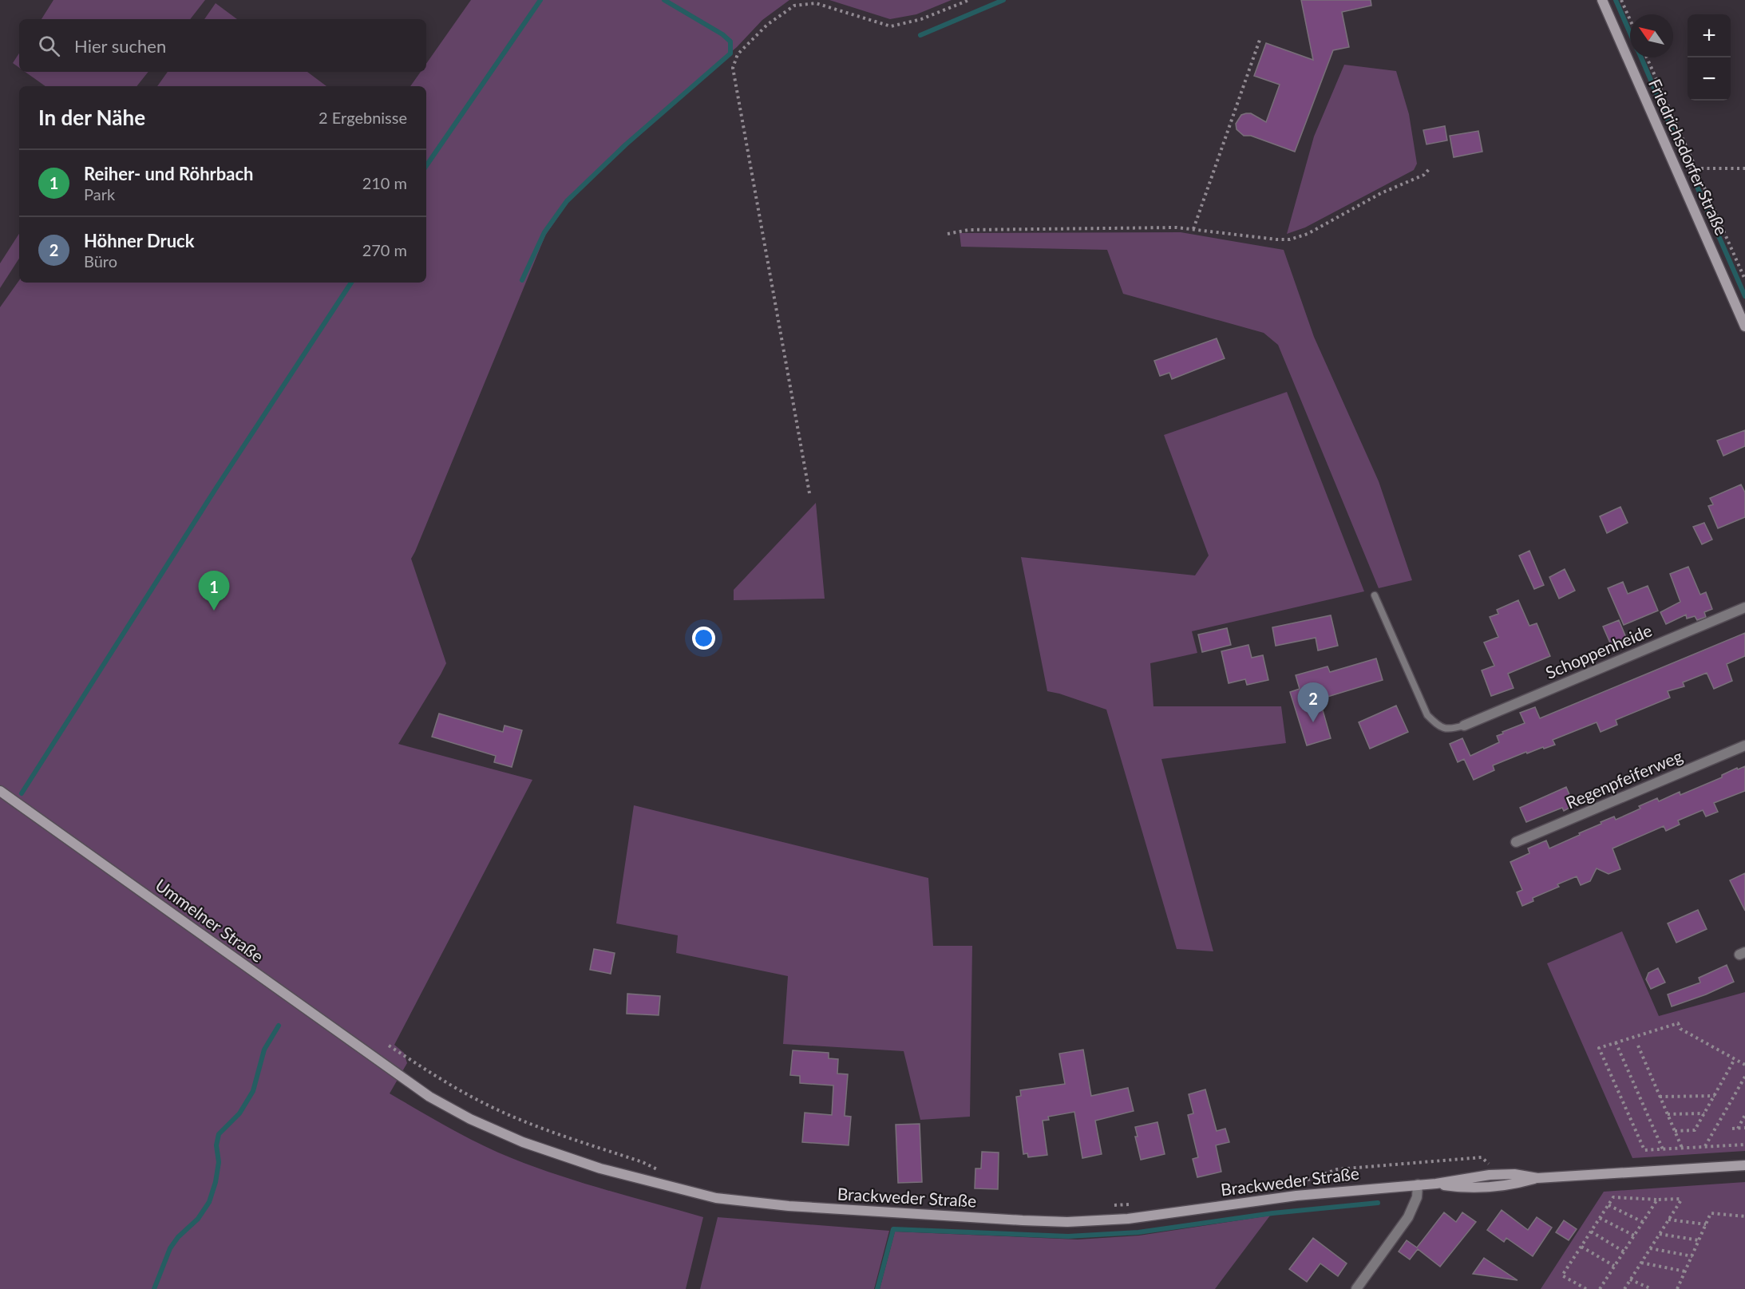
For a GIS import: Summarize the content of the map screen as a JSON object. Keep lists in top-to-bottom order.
{
  "streets": {
    "main road": ["Friedrichsdorfer Straße", "Ummelner Straße", "Brackweder Straße"],
    "street": ["Schoppenheide", "Regenpfeiferweg"]
  },
  "crossings": [
    ["Ummelner Straße", "Brackweder Straße"]
  ],
  "north": "top left",
  "page": {
    "map_buttons": ["+", "−"],
    "search": "Hier suchen",
    "heading": ["In der Nähe", "2 Ergebnisse"],
    "list": [
      {
        "mark": "1",
        "name": "Reiher- und Röhrbach",
        "note": "Park",
        "value": "210 m"
      },
      {
        "mark": "2",
        "name": "Höhner Druck",
        "note": "Büro",
        "value": "270 m"
      }
    ],
    "pins": ["1", "2"]
  }
}
